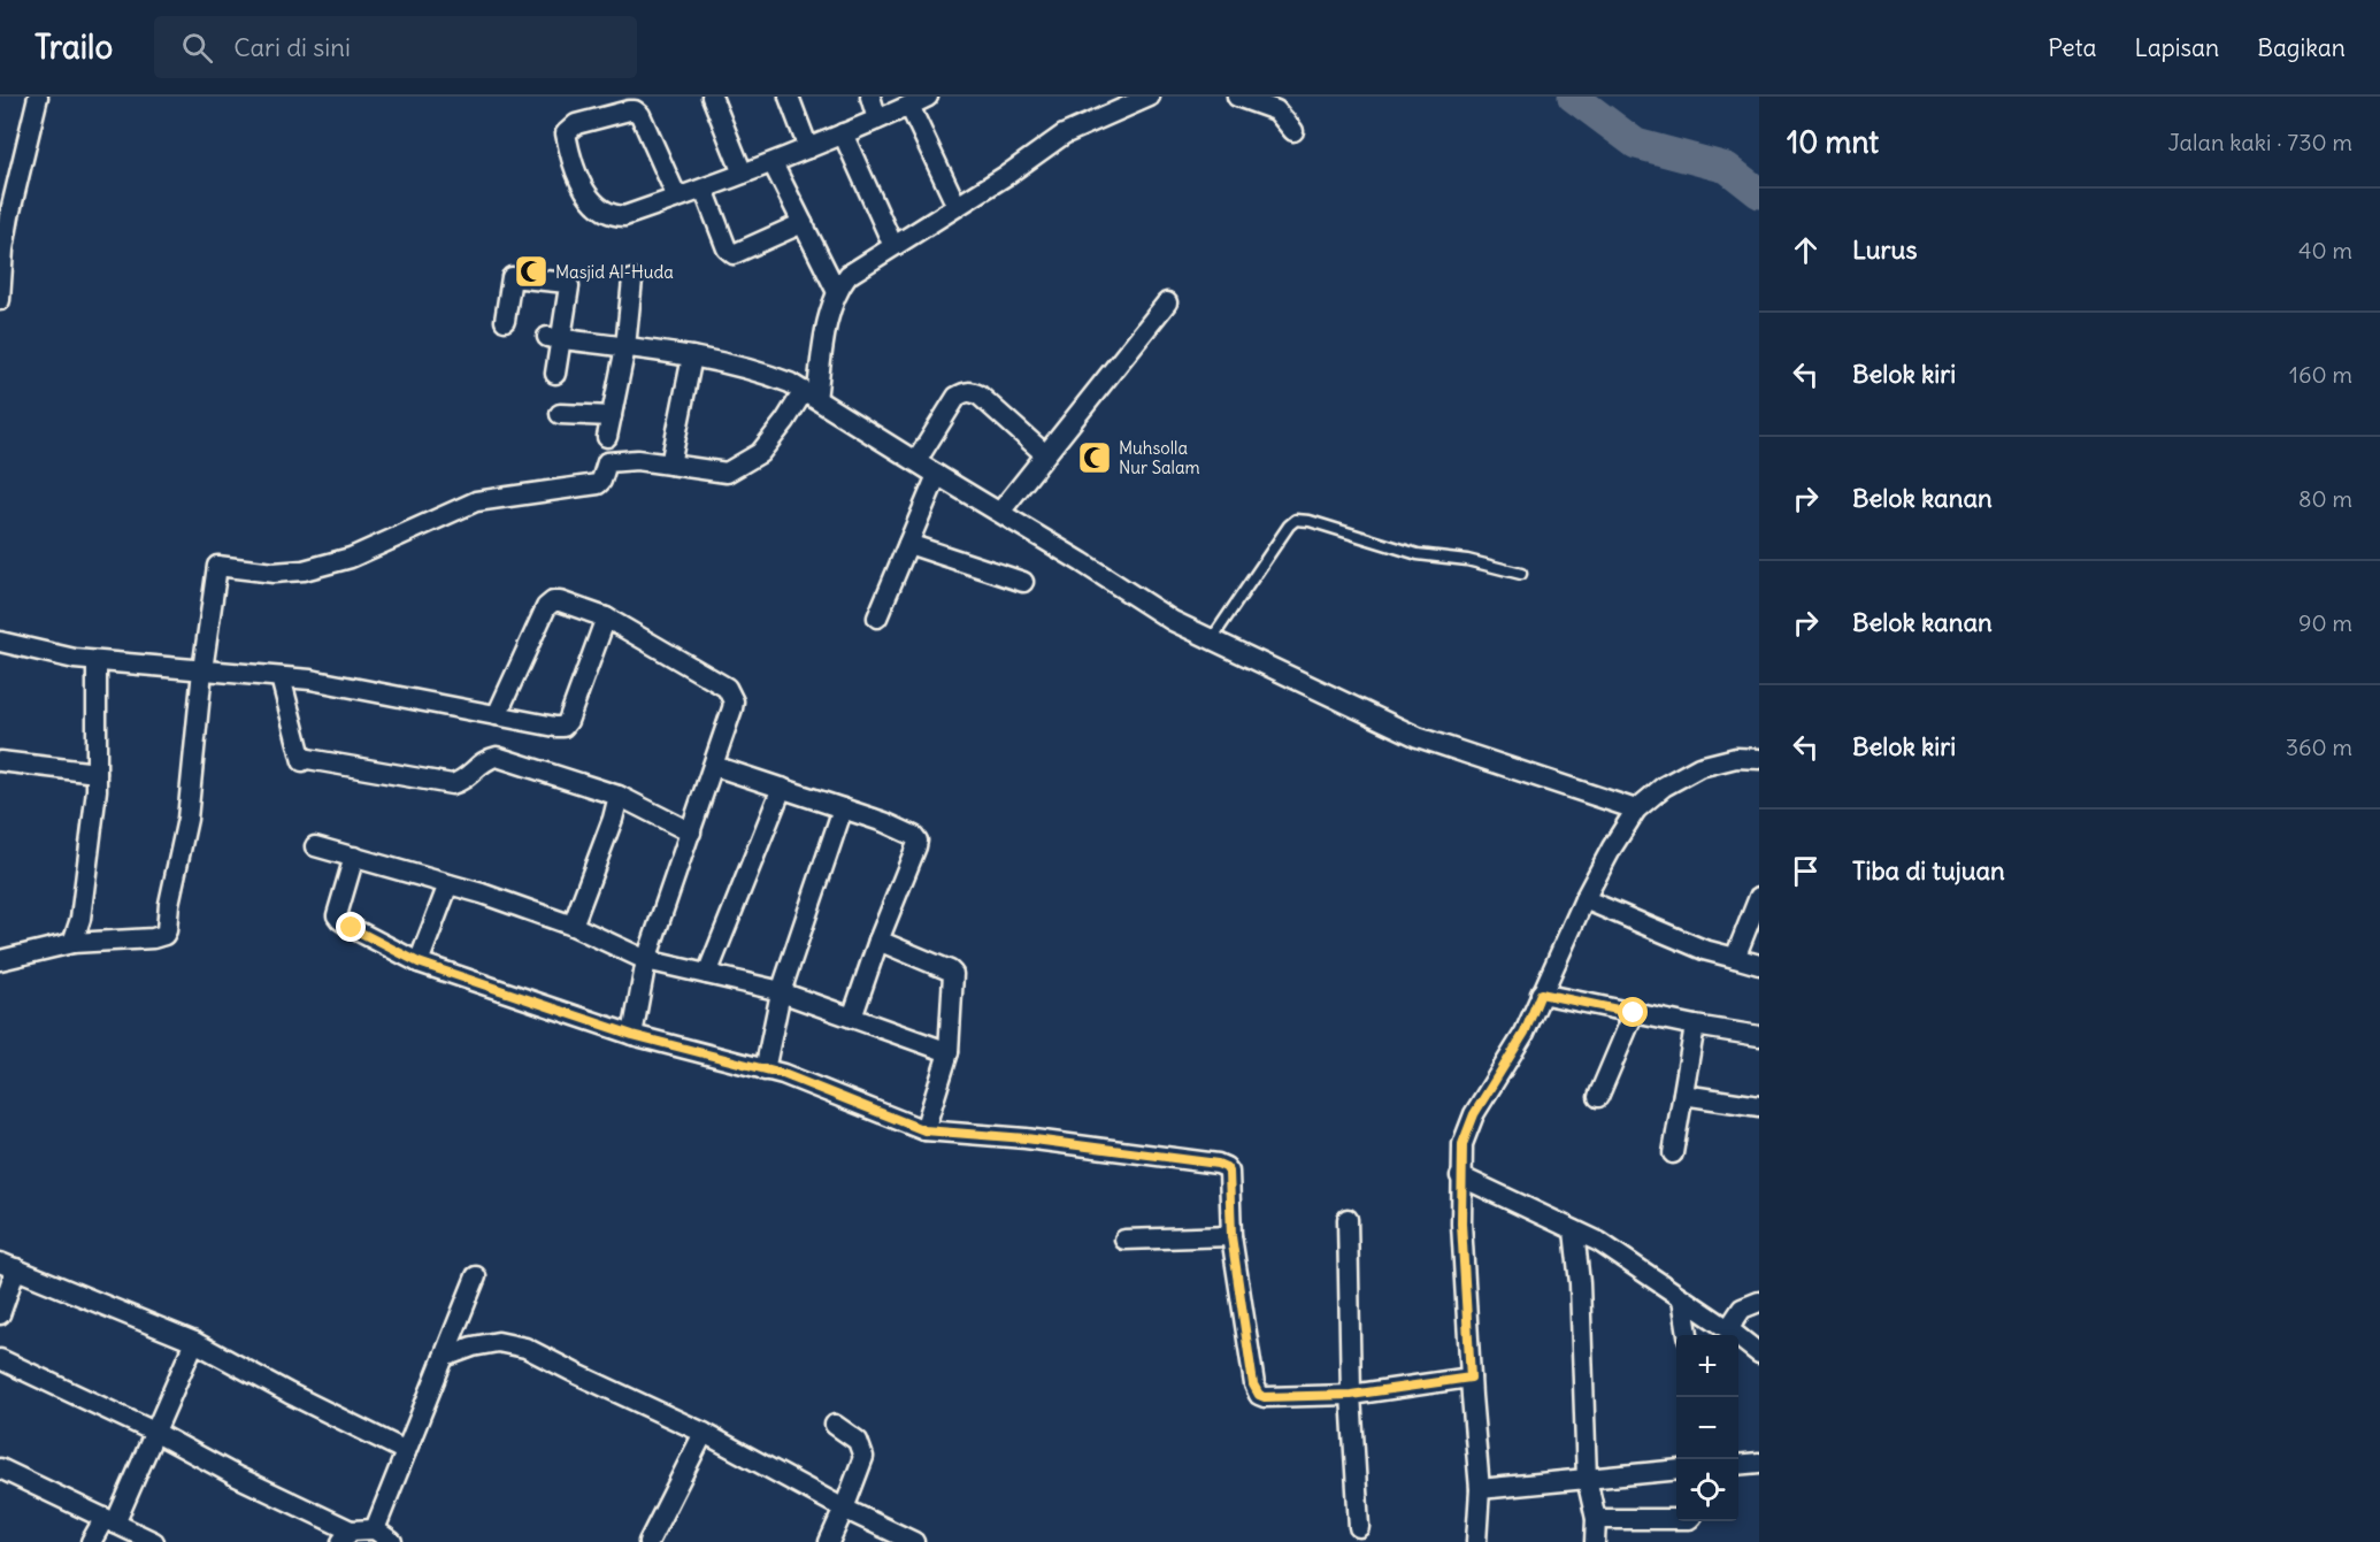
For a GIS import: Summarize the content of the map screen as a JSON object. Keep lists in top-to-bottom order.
{
  "places": {
    "mosque": ["Masjid Al-Huda", "Muhsolla Nur Salam"]
  },
  "page": {
    "header": "Trailo",
    "search": "Cari di sini",
    "nav": ["Peta", "Lapisan", "Bagikan"],
    "heading": ["10 mnt", "Jalan kaki · 730 m"],
    "list": [
      ["Lurus", "40 m"],
      ["Belok kiri", "160 m"],
      ["Belok kanan", "80 m"],
      ["Belok kanan", "90 m"],
      ["Belok kiri", "360 m"],
      "Tiba di tujuan"
    ],
    "map_buttons": ["+", "−"]
  }
}
